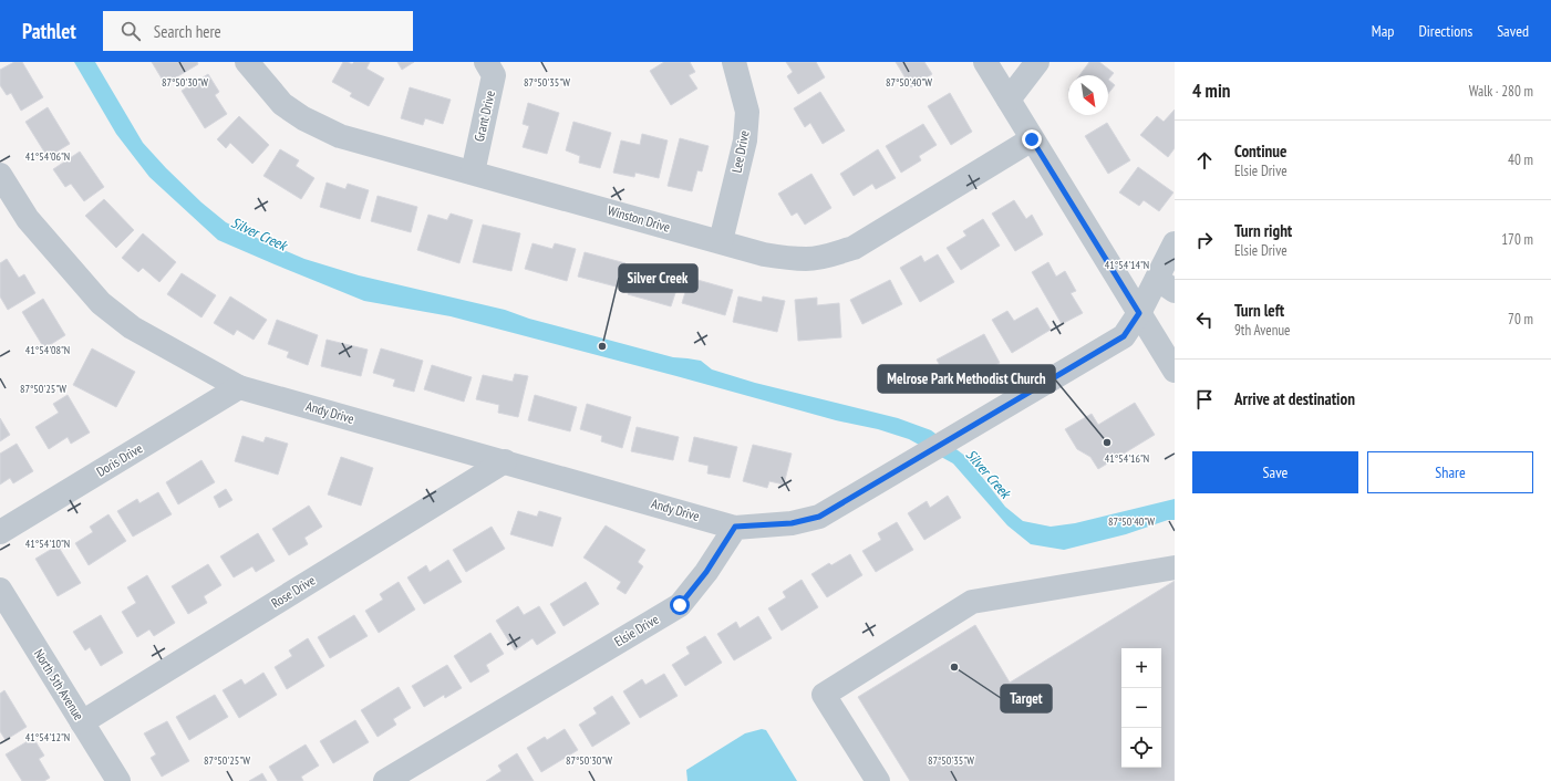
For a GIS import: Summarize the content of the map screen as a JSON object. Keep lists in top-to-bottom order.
{
  "streets": {
    "street": [
      "Grant Drive",
      "Lee Drive",
      "Winston Drive",
      "Andy Drive",
      "Doris Drive",
      "Rose Drive",
      "Elsie Drive",
      "North 5th Avenue"
    ]
  },
  "crossings": [
    ["Grant Drive", "Winston Drive"],
    ["Lee Drive", "Winston Drive"],
    ["Andy Drive", "Doris Drive"],
    ["Andy Drive", "Rose Drive"],
    ["Andy Drive", "Elsie Drive"],
    ["Rose Drive", "North 5th Avenue"]
  ],
  "water": ["Silver Creek"],
  "places": ["Silver Creek", "Melrose Park Methodist Church", "Target"],
  "north": "bottom right",
  "page": {
    "header": "Pathlet",
    "search": "Search here",
    "nav": ["Map", "Directions", "Saved"],
    "heading": ["4 min", "Walk · 280 m"],
    "list": [
      ["Continue", "Elsie Drive", "40 m"],
      ["Turn right", "Elsie Drive", "170 m"],
      ["Turn left", "9th Avenue", "70 m"],
      "Arrive at destination"
    ],
    "buttons": ["Save", "Share"],
    "map_buttons": ["+", "−"]
  },
  "coordinates": [
    "87°50'30\"W",
    "87°50'35\"W",
    "87°50'40\"W",
    "41°54'06\"N",
    "41°54'14\"N",
    "41°54'08\"N",
    "87°50'25\"W",
    "41°54'16\"N",
    "41°54'10\"N",
    "41°54'12\"N"
  ]
}
